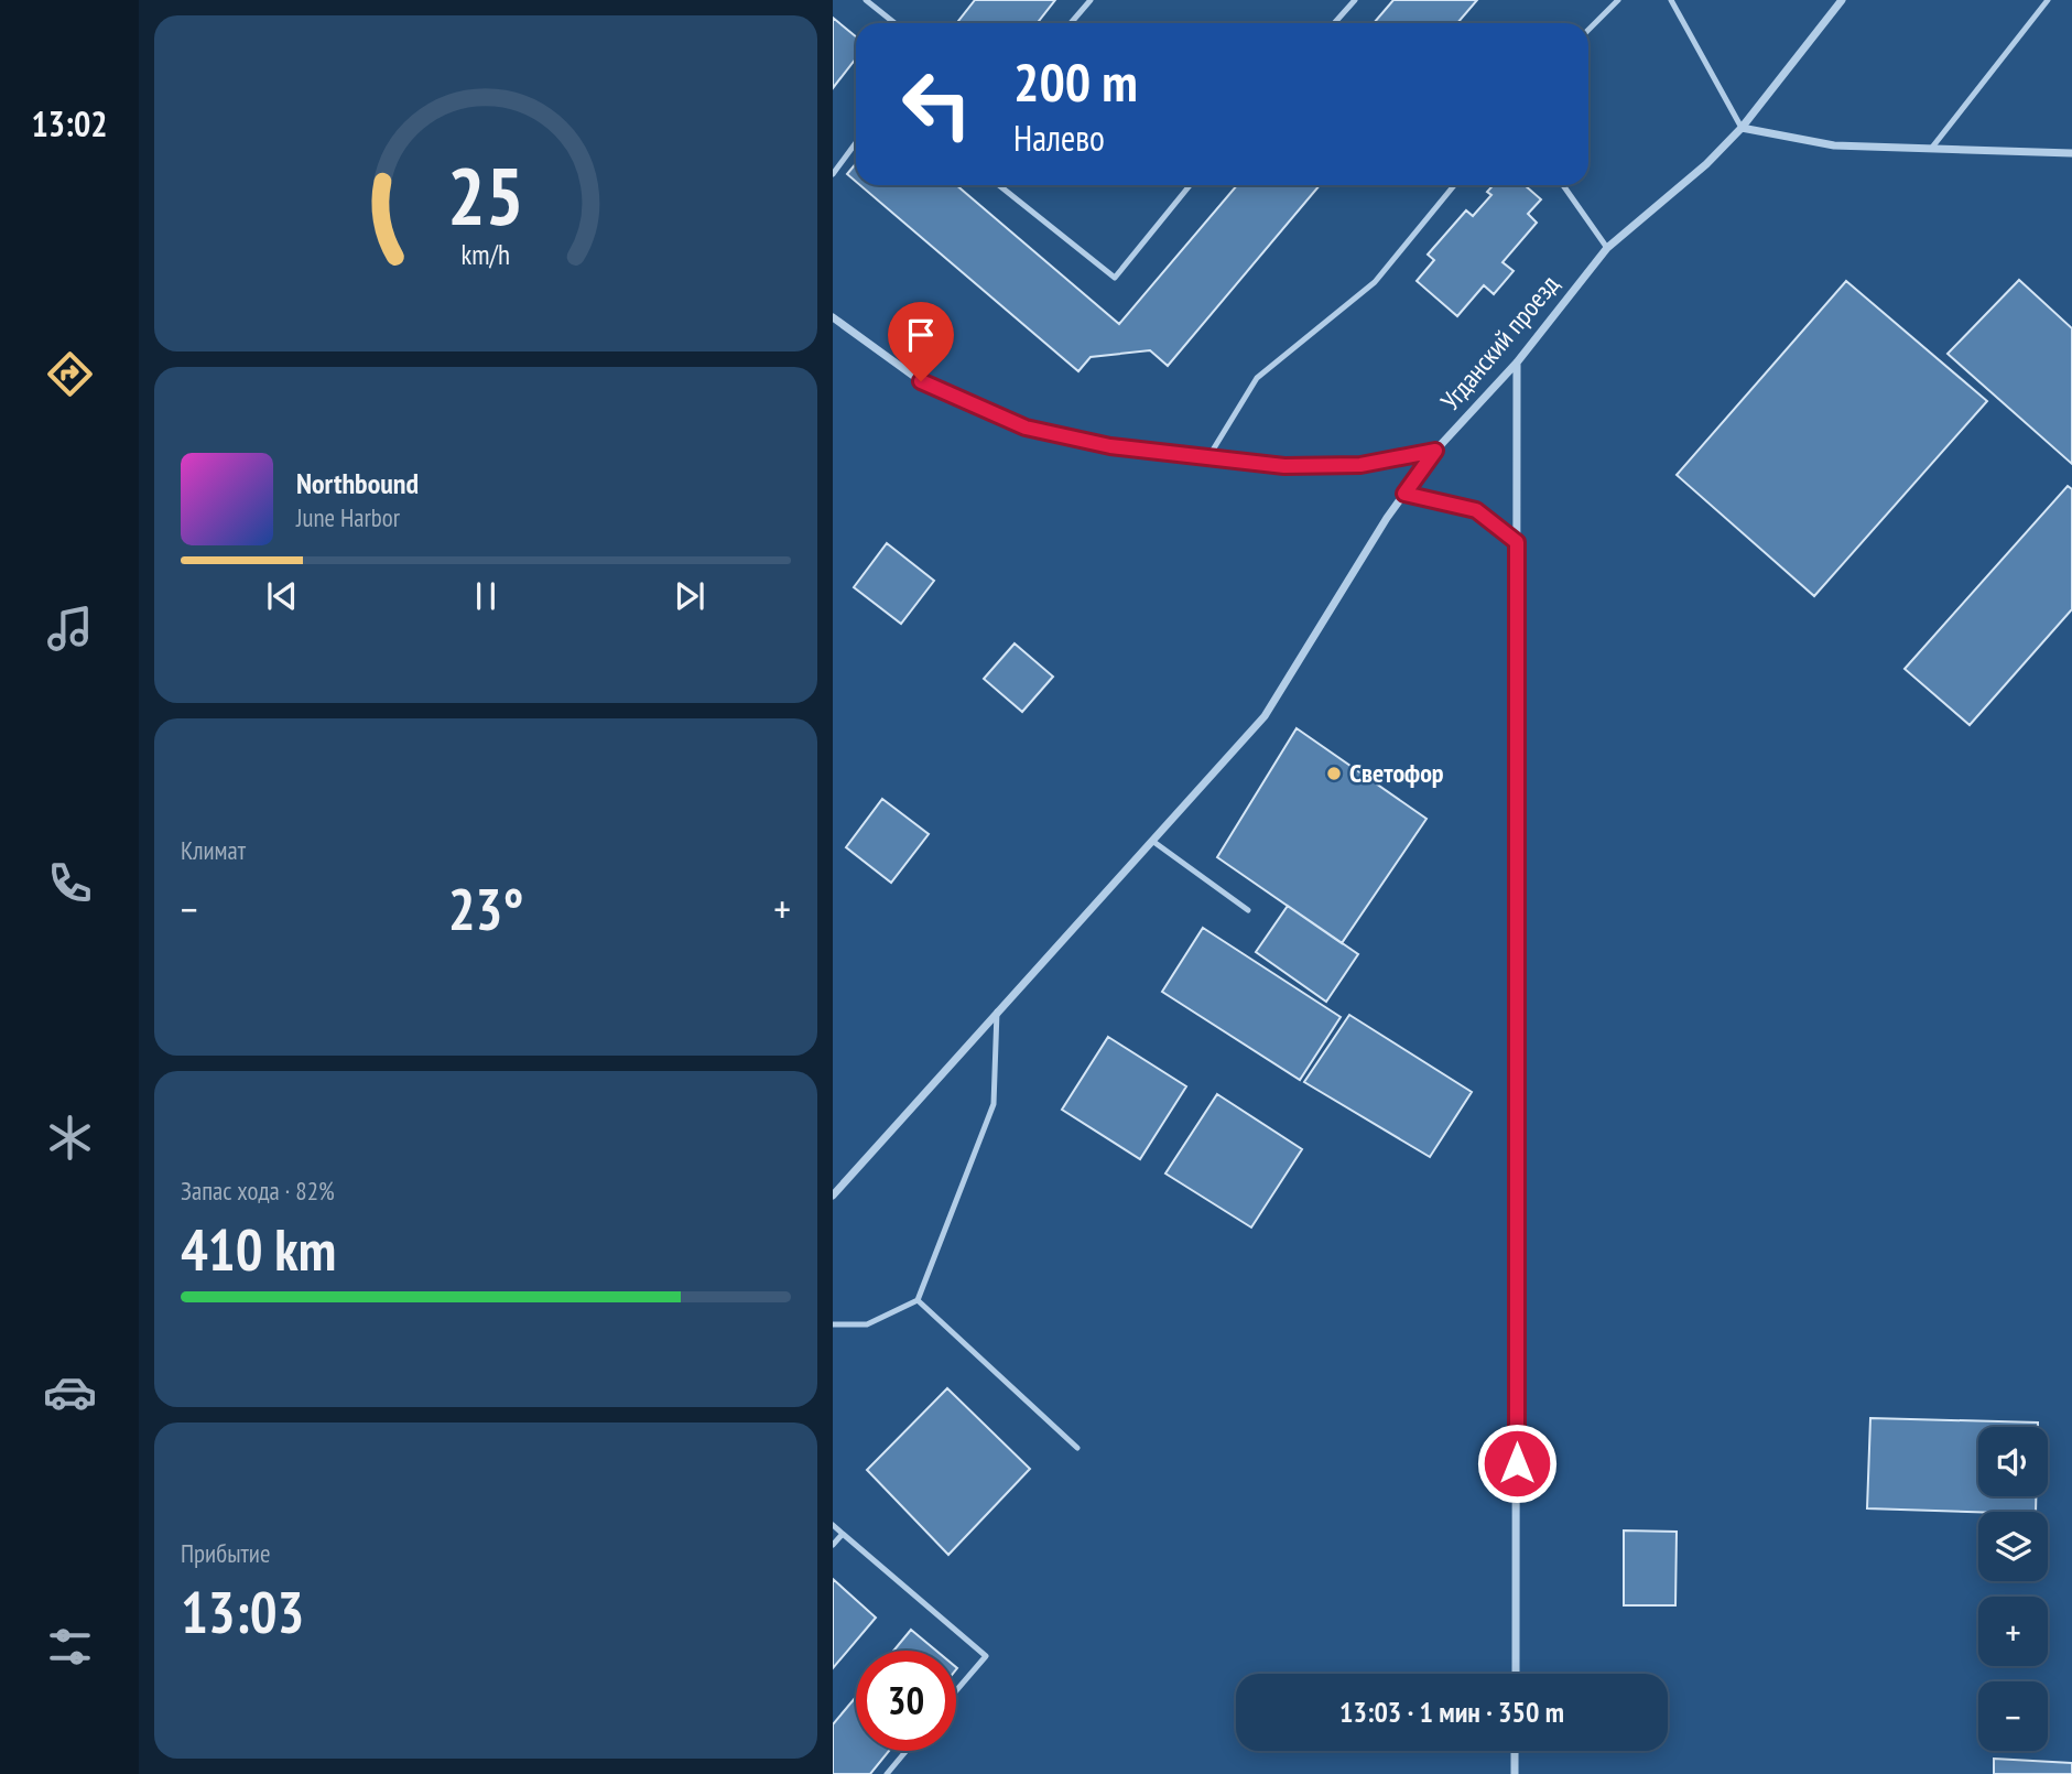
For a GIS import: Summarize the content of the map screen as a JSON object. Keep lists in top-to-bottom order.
{
  "streets": {
    "street": ["Угданский проезд"]
  },
  "places": ["Светофор"],
  "page": {
    "tabs": "13:02",
    "turn": ["200 m", "Налево"],
    "song": ["Northbound", "June Harbor"],
    "tile": [
      "Климат",
      ["Запас хода · 82%", "410 km"],
      ["Прибытие", "13:03"]
    ],
    "heat": ["−", "23°", "+"],
    "map_buttons": ["+", "−"],
    "limit": "30",
    "trip": "13:03 · 1 мин · 350 m",
    "gauge": ["25", "km/h"]
  }
}
